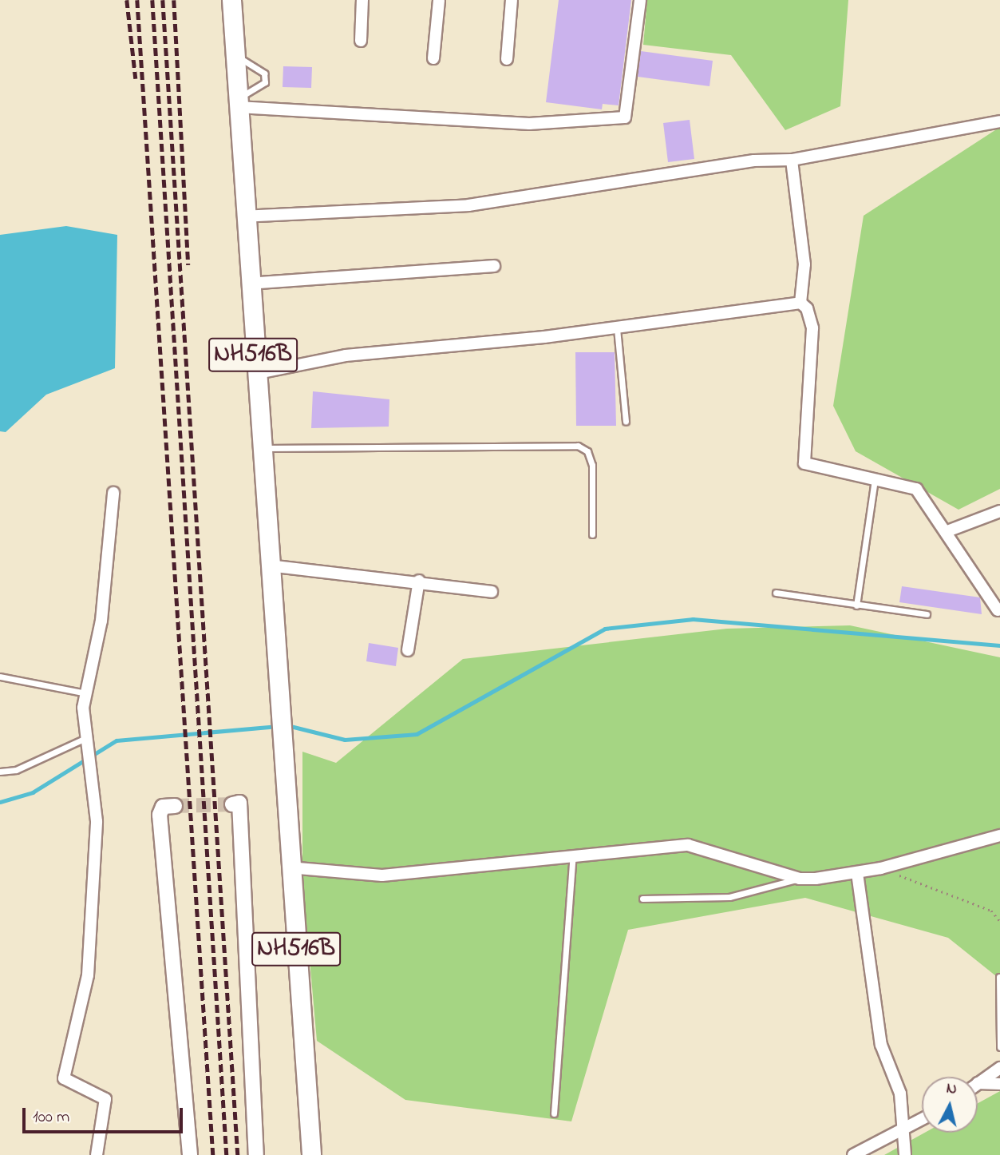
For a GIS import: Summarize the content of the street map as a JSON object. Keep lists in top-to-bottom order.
{
  "streets": {
    "highway": ["NH516B"]
  },
  "scale_bar": "100 m",
  "north": "top"
}
